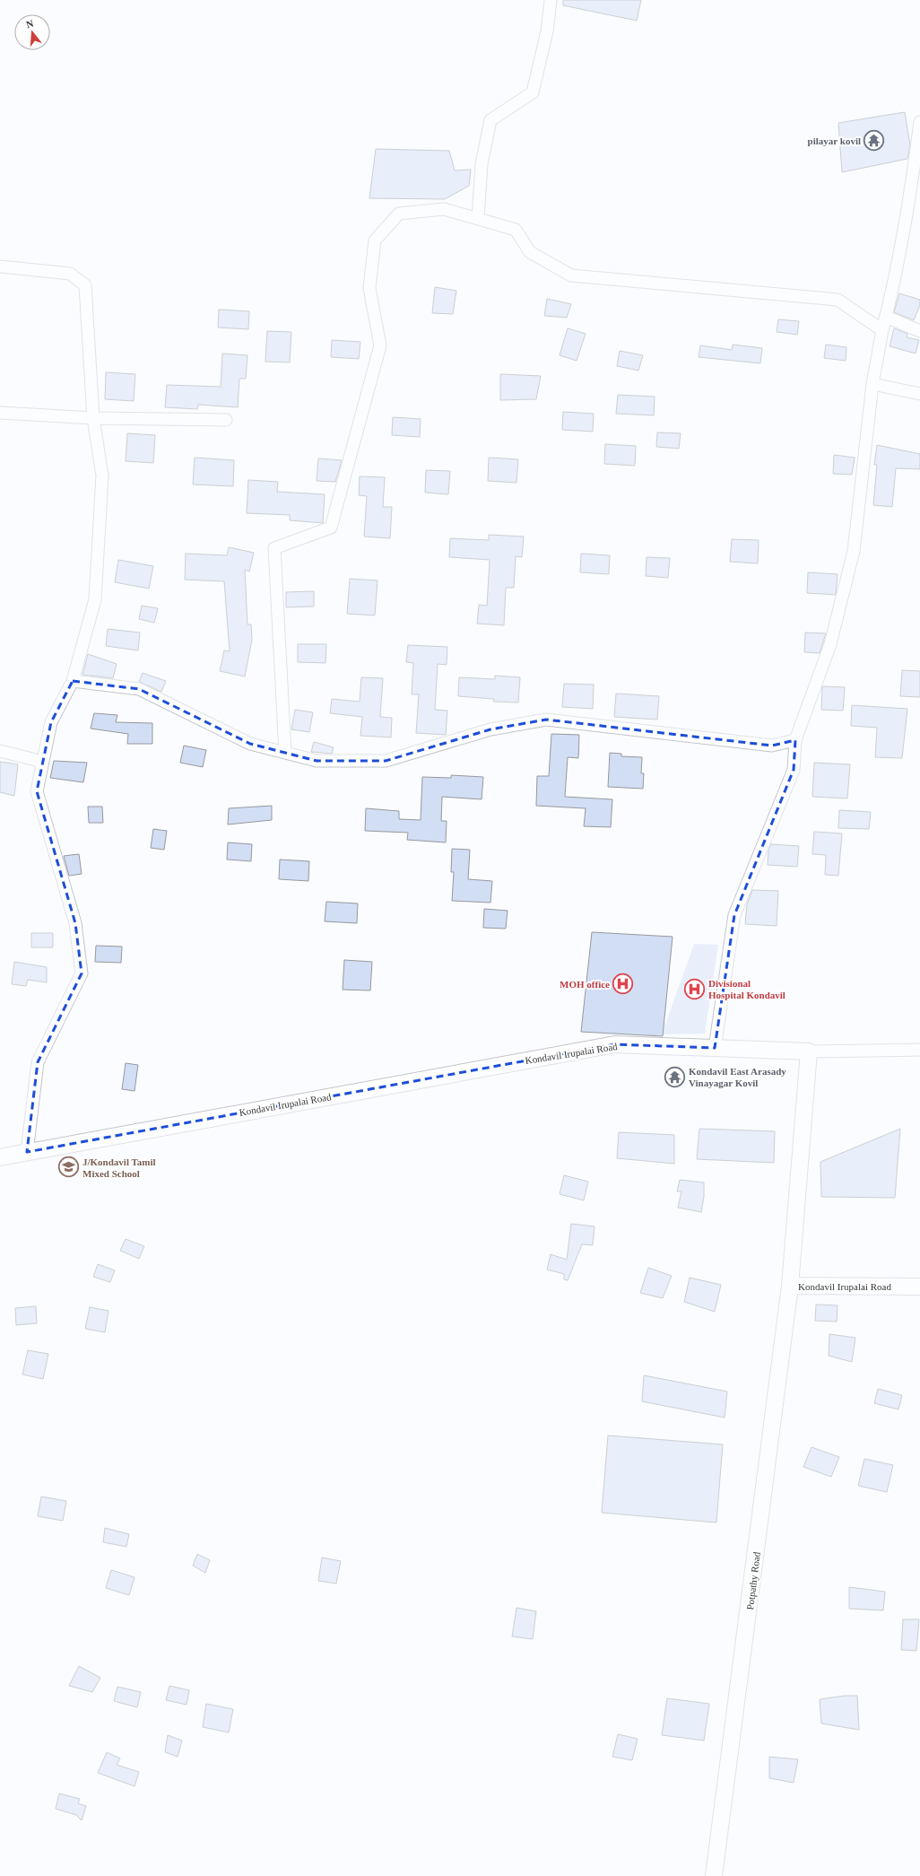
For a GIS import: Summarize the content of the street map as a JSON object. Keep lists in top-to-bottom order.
{
  "streets": {
    "street": ["Kondavil Irupalai Road", "Potpathy Road"]
  },
  "crossings": [
    ["Kondavil Irupalai Road", "Potpathy Road"]
  ],
  "places": {
    "temple": ["pilayar kovil", "Kondavil East Arasady Vinayagar Kovil"],
    "hospital": ["MOH office", "Divisional Hospital Kondavil"],
    "school or university": ["J/Kondavil Tamil Mixed School"]
  },
  "north": "top"
}
